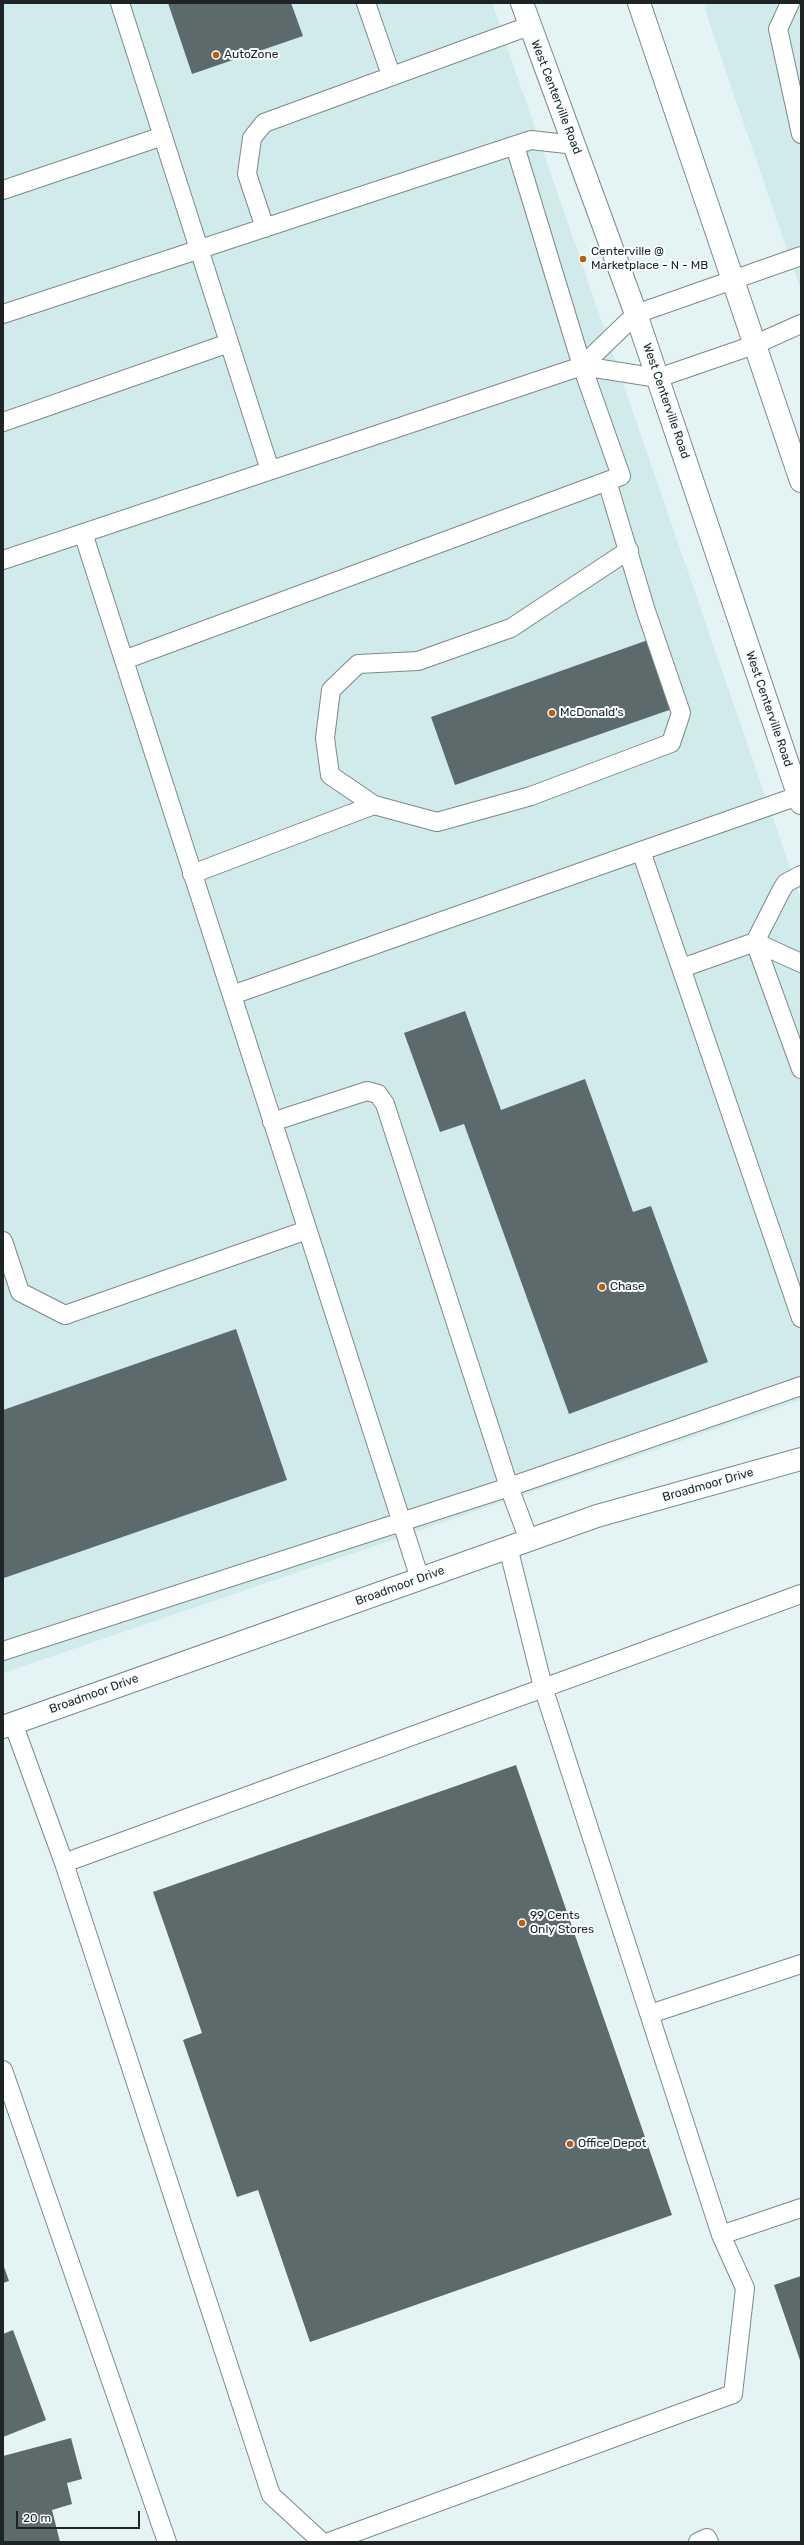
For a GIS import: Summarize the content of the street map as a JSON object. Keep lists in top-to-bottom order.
{
  "streets": {
    "main road": ["West Centerville Road", "Broadmoor Drive"]
  },
  "places": [
    "AutoZone",
    "Centerville @ Marketplace - N - MB",
    "McDonald's",
    "Chase",
    "99 Cents Only Stores",
    "Office Depot"
  ],
  "scale_bar": "20 m"
}
